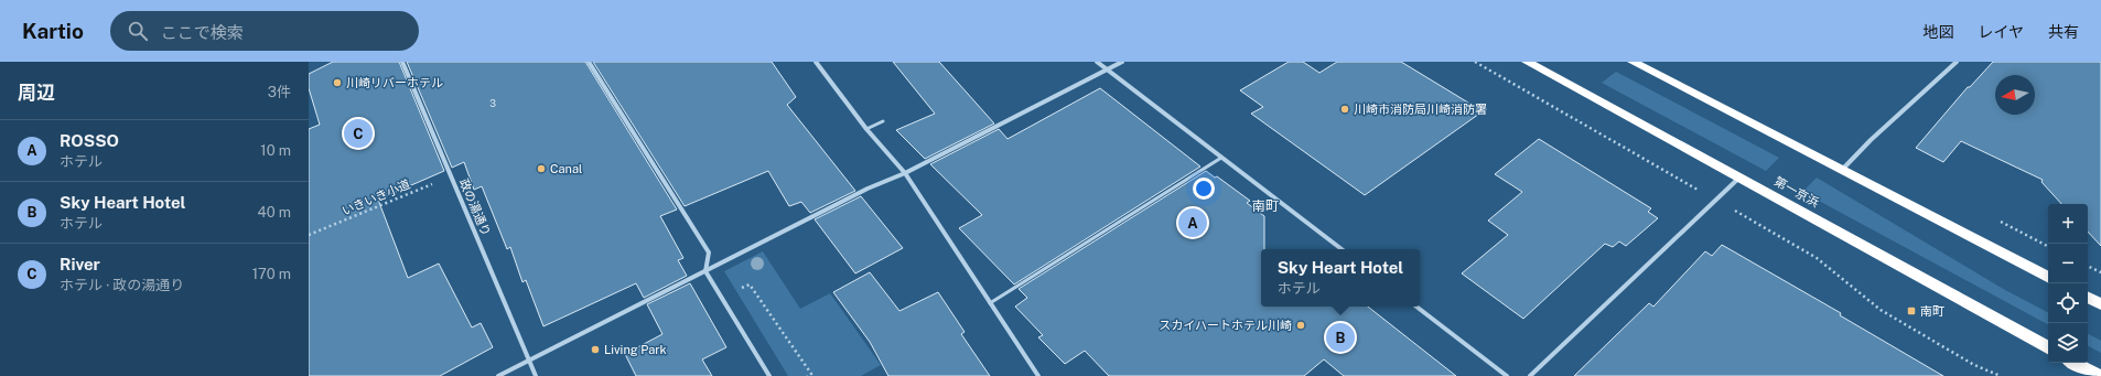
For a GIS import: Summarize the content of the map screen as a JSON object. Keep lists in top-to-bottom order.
{
  "streets": {
    "highway": ["第一京浜"],
    "street": ["政の湯通り"],
    "path": ["いきいき小道"]
  },
  "crossings": [
    ["いきいき小道", "政の湯通り"]
  ],
  "districts": ["南町"],
  "places": {
    "other": [
      "川崎リバーホテル",
      "川崎市消防局川崎消防署",
      "Canal",
      "スカイハートホテル川崎",
      "Living Park"
    ],
    "transit": ["南町"]
  },
  "house_numbers": ["3"],
  "north": "left",
  "page": {
    "header": "Kartio",
    "search": "ここで検索",
    "nav": ["地図", "レイヤ", "共有"],
    "heading": ["周辺", "3件"],
    "pins": ["C", "A", "B"],
    "list": [
      {
        "mark": "A",
        "name": "ROSSO",
        "note": "ホテル",
        "value": "10 m"
      },
      {
        "mark": "B",
        "name": "Sky Heart Hotel",
        "note": "ホテル",
        "value": "40 m"
      },
      {
        "mark": "C",
        "name": "River",
        "note": "ホテル · 政の湯通り",
        "value": "170 m"
      }
    ],
    "map_buttons": ["+", "−"],
    "popup": ["Sky Heart Hotel", "ホテル"]
  }
}
